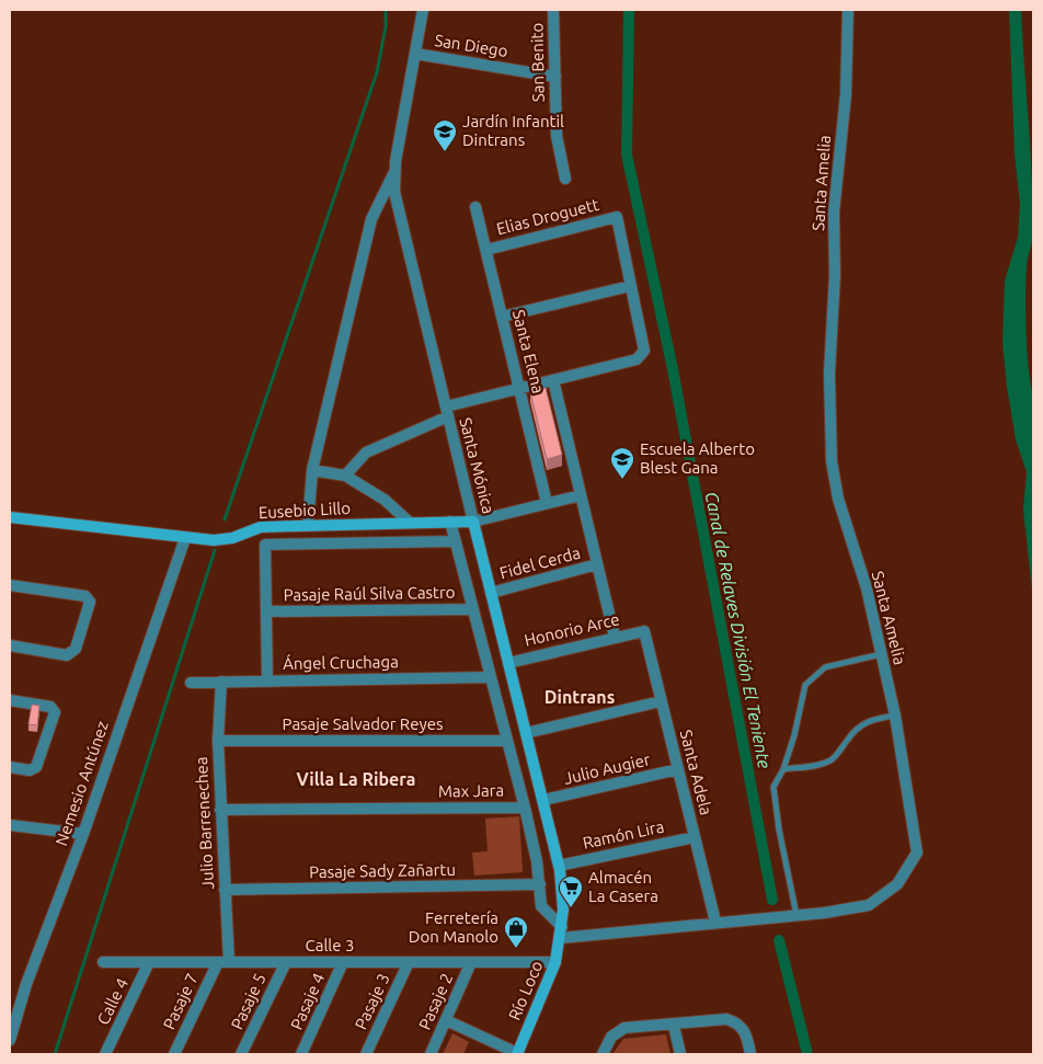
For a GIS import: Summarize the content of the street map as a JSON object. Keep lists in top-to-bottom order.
{
  "streets": {
    "street": [
      "San Diego",
      "San Benito",
      "Santa Amelia",
      "Elias Droguett",
      "Santa Elena",
      "Santa Mónica",
      "Eusebio Lillo",
      "Fidel Cerda",
      "Pasaje Raúl Silva Castro",
      "Honorio Arce",
      "Ángel Cruchaga",
      "Pasaje Salvador Reyes",
      "Julio Augier",
      "Santa Adela",
      "Nemesio Antúnez",
      "Max Jara",
      "Julio Barrenechea",
      "Ramón Lira",
      "Pasaje Sady Zañartu",
      "Calle 3",
      "Río Loco",
      "Calle 4",
      "Pasaje 7",
      "Pasaje 5",
      "Pasaje 4",
      "Pasaje 3",
      "Pasaje 2"
    ]
  },
  "crossings": [
    ["San Diego", "San Benito"],
    ["San Diego", "Santa Mónica"],
    ["Santa Amelia", "Santa Mónica"],
    ["Santa Amelia", "Santa Adela"],
    ["Santa Amelia", "Río Loco"],
    ["Elias Droguett", "Santa Elena"],
    ["Santa Mónica", "Eusebio Lillo"],
    ["Santa Mónica", "Fidel Cerda"],
    ["Santa Mónica", "Honorio Arce"],
    ["Santa Mónica", "Julio Augier"],
    ["Santa Mónica", "Ramón Lira"],
    ["Santa Mónica", "Río Loco"],
    ["Eusebio Lillo", "Nemesio Antúnez"],
    ["Honorio Arce", "Santa Adela"],
    ["Ángel Cruchaga", "Julio Barrenechea"],
    ["Pasaje Salvador Reyes", "Julio Barrenechea"],
    ["Julio Augier", "Santa Adela"],
    ["Santa Adela", "Ramón Lira"],
    ["Max Jara", "Julio Barrenechea"],
    ["Julio Barrenechea", "Pasaje Sady Zañartu"],
    ["Julio Barrenechea", "Calle 3"],
    ["Julio Barrenechea", "Pasaje 7"],
    ["Calle 3", "Río Loco"],
    ["Calle 3", "Calle 4"],
    ["Calle 3", "Pasaje 7"],
    ["Calle 3", "Pasaje 5"],
    ["Calle 3", "Pasaje 4"],
    ["Calle 3", "Pasaje 3"],
    ["Calle 3", "Pasaje 2"]
  ],
  "districts": ["Dintrans", "Villa La Ribera"],
  "water": ["Canal de Relaves División El Teniente"],
  "places": {
    "school or university": ["Jardín Infantil Dintrans", "Escuela Alberto Blest Gana"],
    "supermarket": ["Almacén La Casera"],
    "shop": ["Ferretería Don Manolo"]
  }
}
